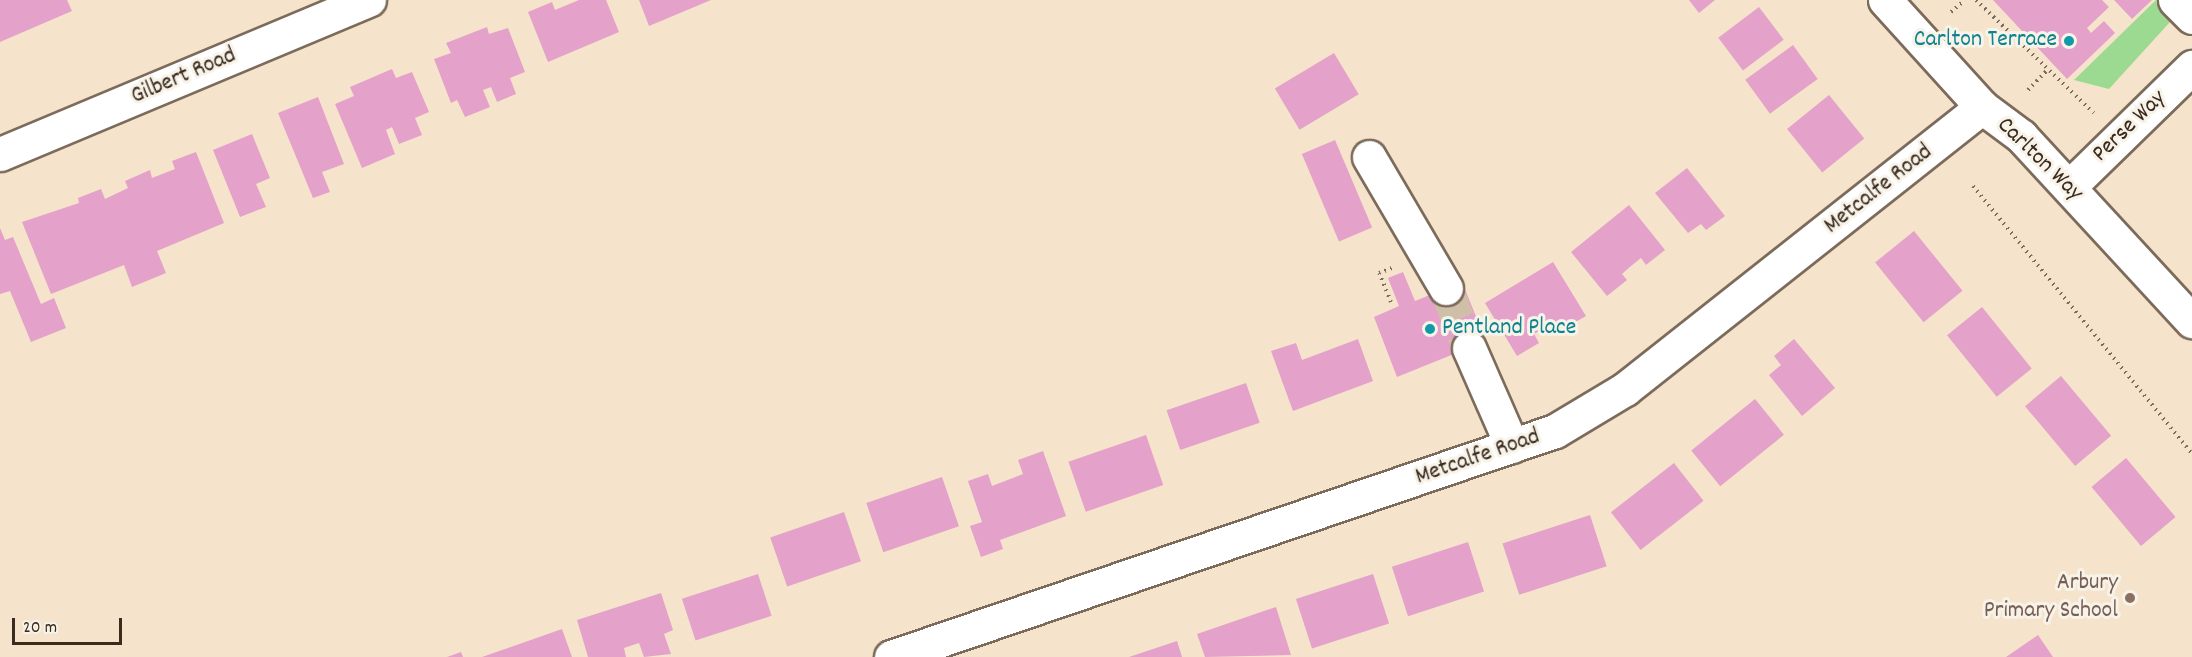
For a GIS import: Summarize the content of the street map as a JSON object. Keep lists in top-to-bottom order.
{
  "streets": {
    "street": [
      "Gilbert Road",
      "Perse Way",
      "Carlton Way",
      "Metcalfe Road"
    ]
  },
  "crossings": [
    ["Perse Way", "Carlton Way"],
    ["Carlton Way", "Metcalfe Road"]
  ],
  "places": ["Carlton Terrace", "Pentland Place", "Arbury Primary School"],
  "scale_bar": "20 m"
}
